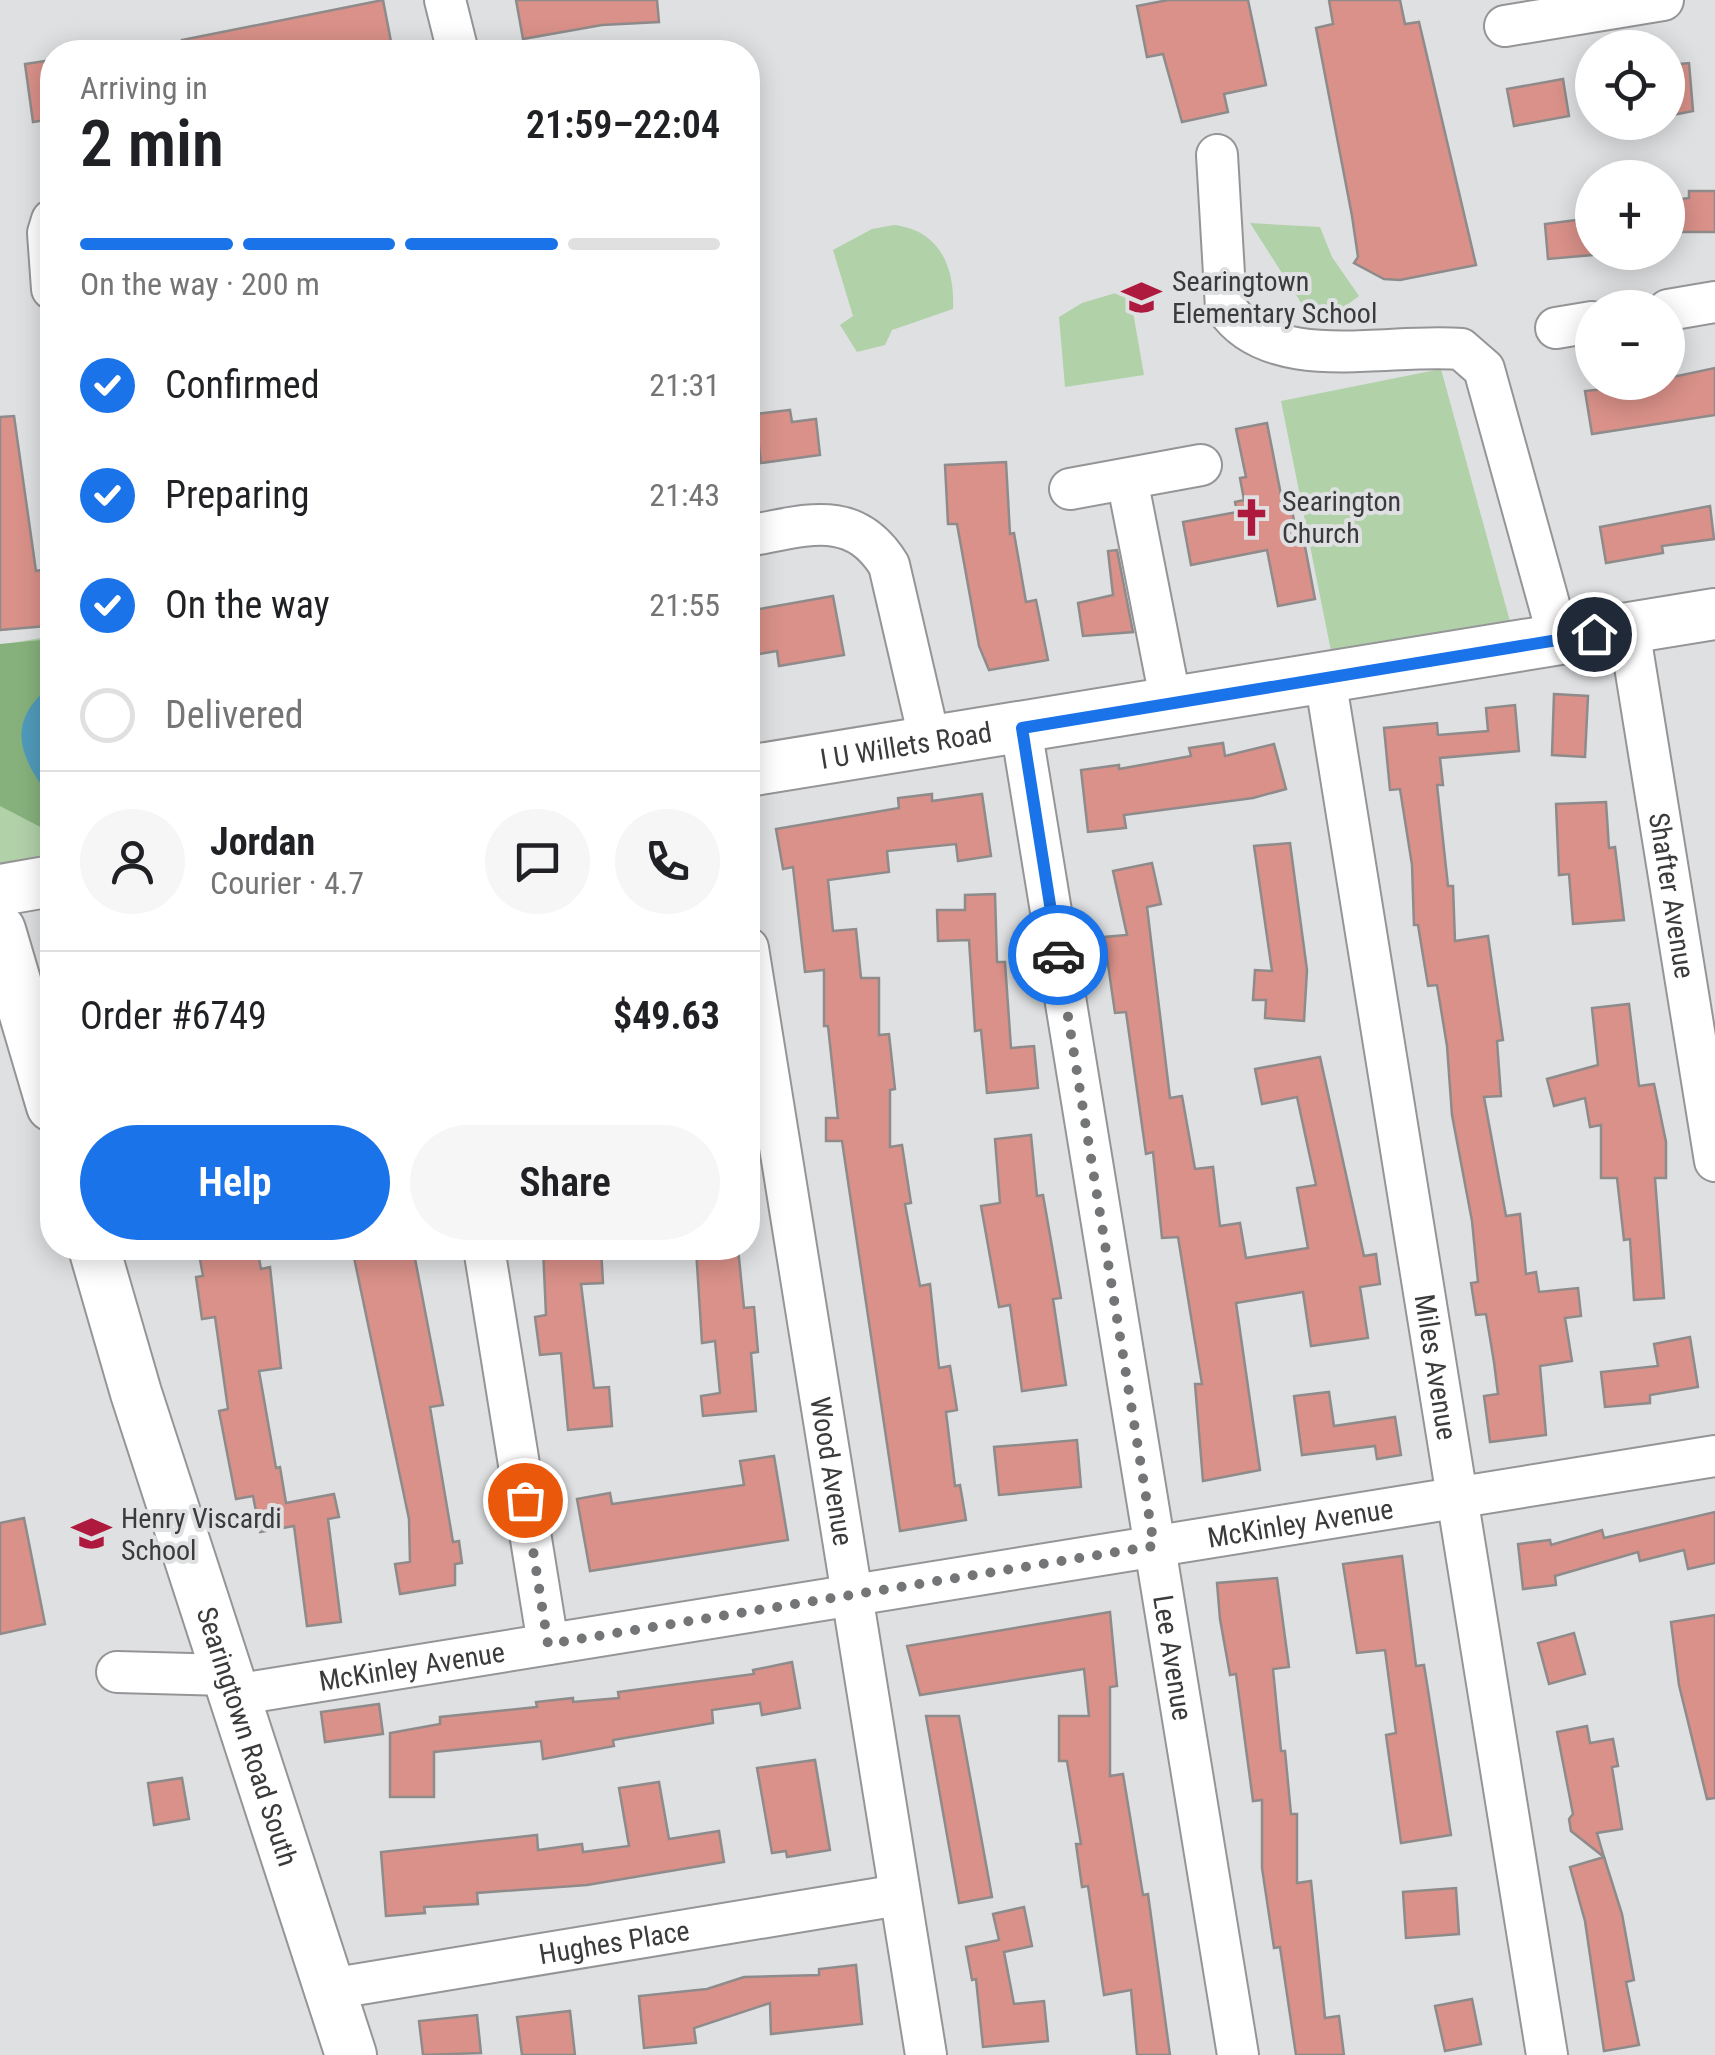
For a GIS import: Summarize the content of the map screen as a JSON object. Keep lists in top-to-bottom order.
{
  "streets": {
    "main road": ["I U Willets Road", "Searingtown Road South"],
    "street": [
      "Shafter Avenue",
      "Miles Avenue",
      "Wood Avenue",
      "McKinley Avenue",
      "Lee Avenue",
      "Hughes Place"
    ]
  },
  "crossings": [
    ["I U Willets Road", "Shafter Avenue"],
    ["I U Willets Road", "Miles Avenue"],
    ["I U Willets Road", "Lee Avenue"],
    ["Miles Avenue", "McKinley Avenue"],
    ["Wood Avenue", "McKinley Avenue"],
    ["Wood Avenue", "Hughes Place"],
    ["McKinley Avenue", "Lee Avenue"],
    ["McKinley Avenue", "Searingtown Road South"],
    ["Searingtown Road South", "Hughes Place"]
  ],
  "places": {
    "school or university": ["Searingtown Elementary School", "Henry Viscardi School"],
    "church": ["Searington Church"]
  },
  "page": {
    "map_buttons": ["+", "−"],
    "heading": ["2 min", "Arriving in", "21:59–22:04"],
    "panel": [
      "Jordan",
      "Courier · 4.7",
      "Order #6749",
      "$49.63"
    ],
    "bar": "On the way · 200 m",
    "list": [
      ["Confirmed", "21:31"],
      ["Preparing", "21:43"],
      ["On the way", "21:55"],
      "Delivered"
    ],
    "buttons": ["Help", "Share"]
  }
}
